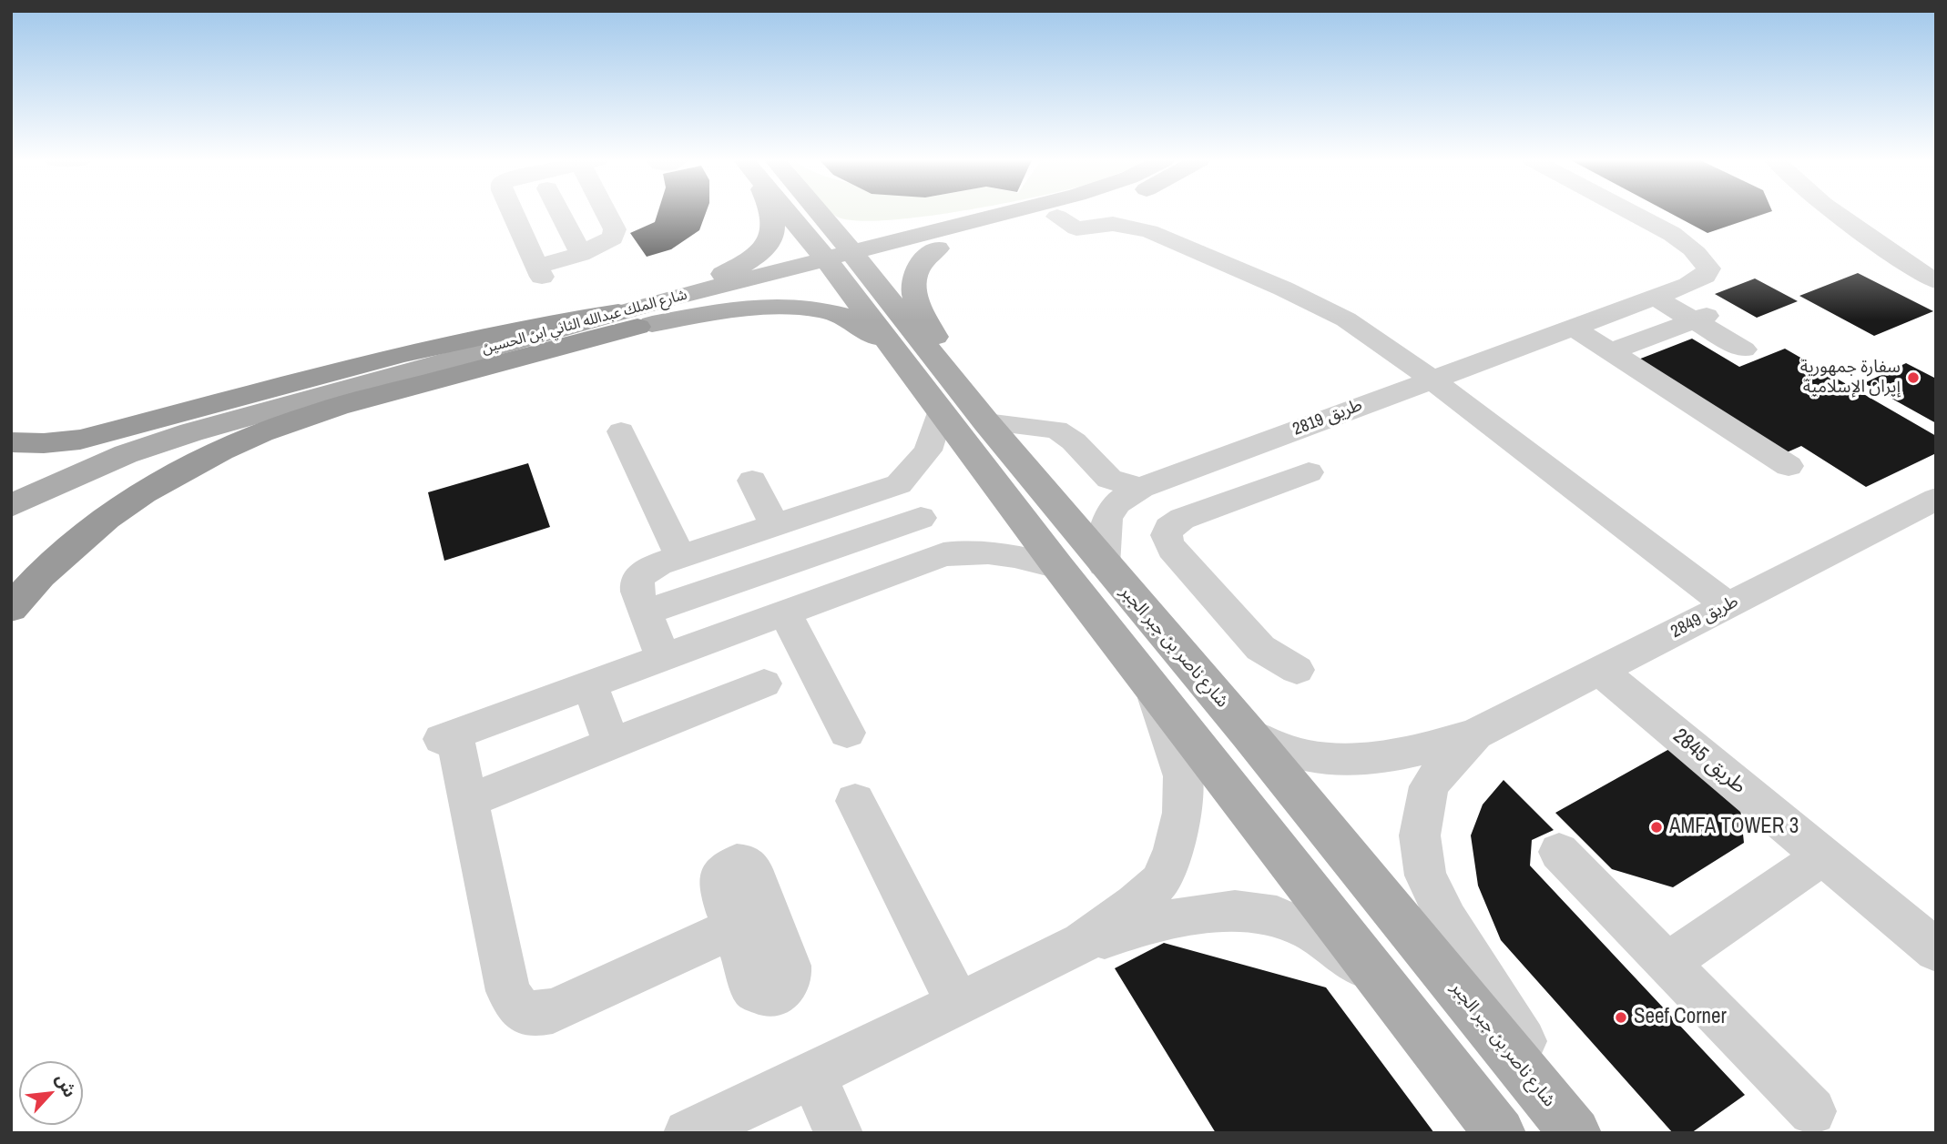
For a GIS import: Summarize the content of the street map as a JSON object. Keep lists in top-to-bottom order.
{
  "streets": {
    "main road": ["شارع الملك عبدالله الثاني ابن الحسين", "شارع ناصر بن جبر الجبر"],
    "street": ["طريق 2819", "طريق 2849", "طريق 2845"]
  },
  "crossings": [
    ["شارع الملك عبدالله الثاني ابن الحسين", "شارع ناصر بن جبر الجبر"],
    ["طريق 2819", "شارع ناصر بن جبر الجبر"],
    ["طريق 2849", "شارع ناصر بن جبر الجبر"],
    ["طريق 2849", "طريق 2845"]
  ],
  "places": ["سفارة جمهورية إيران الإسلامية", "AMFA TOWER 3", "Seef Corner"],
  "north": "top right"
}
